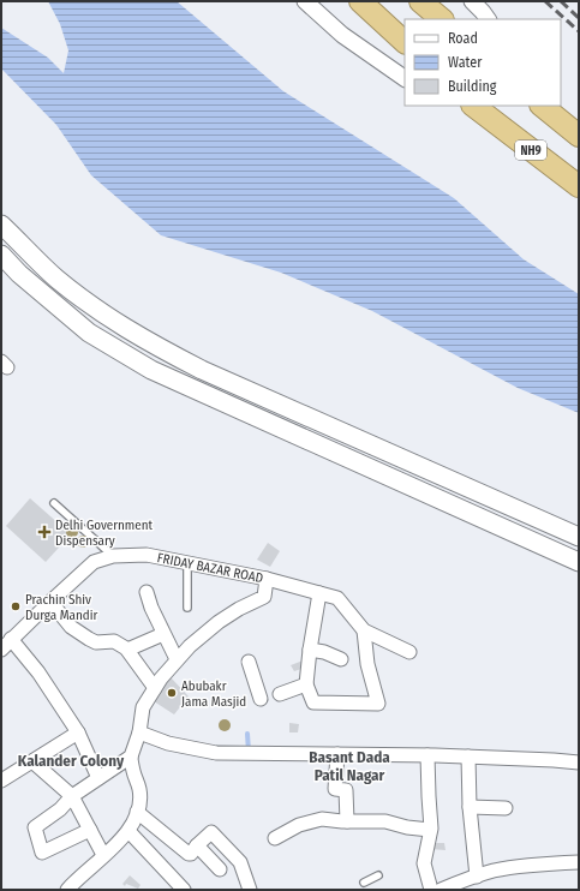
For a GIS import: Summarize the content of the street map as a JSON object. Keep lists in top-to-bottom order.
{
  "streets": {
    "highway": ["NH9"],
    "street": ["FRIDAY BAZAR ROAD"]
  },
  "districts": ["Basant Dada Patil Nagar", "Kalander Colony"],
  "places": {
    "health": ["Delhi Government Dispensary"],
    "other": ["Prachin Shiv Durga Mandir", "Abubakr Jama Masjid"]
  },
  "legend": ["Road", "Water", "Building"]
}
